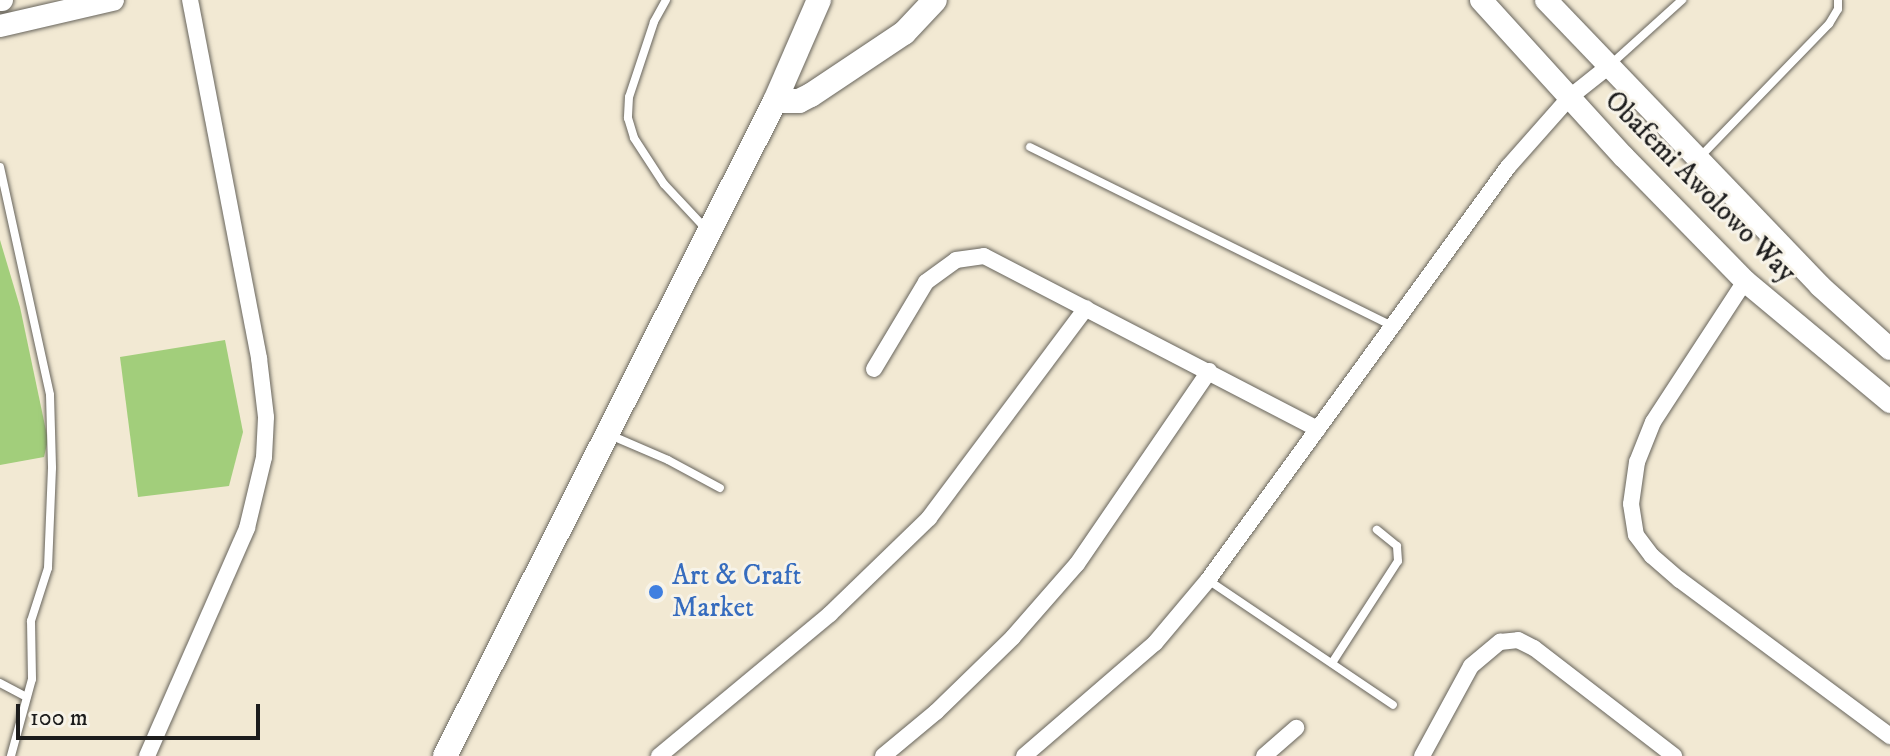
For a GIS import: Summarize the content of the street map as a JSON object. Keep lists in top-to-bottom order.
{
  "streets": {
    "main road": ["Obafemi Awolowo Way"]
  },
  "places": ["Art & Craft Market"],
  "scale_bar": "100 m"
}
